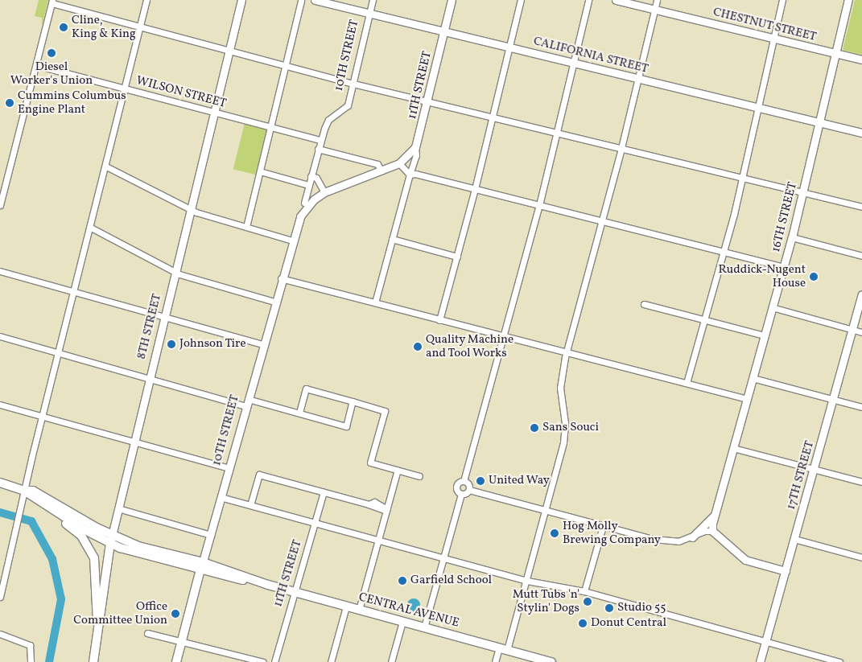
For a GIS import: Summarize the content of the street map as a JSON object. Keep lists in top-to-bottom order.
{
  "streets": {
    "main road": ["10TH STREET", "8TH STREET", "CENTRAL AVENUE"],
    "street": [
      "CHESTNUT STREET",
      "CALIFORNIA STREET",
      "11TH STREET",
      "WILSON STREET",
      "16TH STREET",
      "17TH STREET"
    ]
  },
  "crossings": [
    ["CHESTNUT STREET", "16TH STREET"],
    ["10TH STREET", "CALIFORNIA STREET"],
    ["10TH STREET", "WILSON STREET"],
    ["10TH STREET", "CENTRAL AVENUE"],
    ["CALIFORNIA STREET", "11TH STREET"],
    ["CALIFORNIA STREET", "16TH STREET"],
    ["11TH STREET", "CENTRAL AVENUE"],
    ["WILSON STREET", "8TH STREET"],
    ["8TH STREET", "CENTRAL AVENUE"]
  ],
  "places": [
    "Cline, King & King",
    "Diesel Worker's Union",
    "Cummins Columbus Engine Plant",
    "Ruddick-Nugent House",
    "Johnson Tire",
    "Quality Machine and Tool Works",
    "Sans Souci",
    "United Way",
    "Hog Molly Brewing Company",
    "Garfield School",
    "Mutt Tubs 'n' Stylin' Dogs",
    "Studio 55",
    "Office Committee Union",
    "Donut Central"
  ]
}
